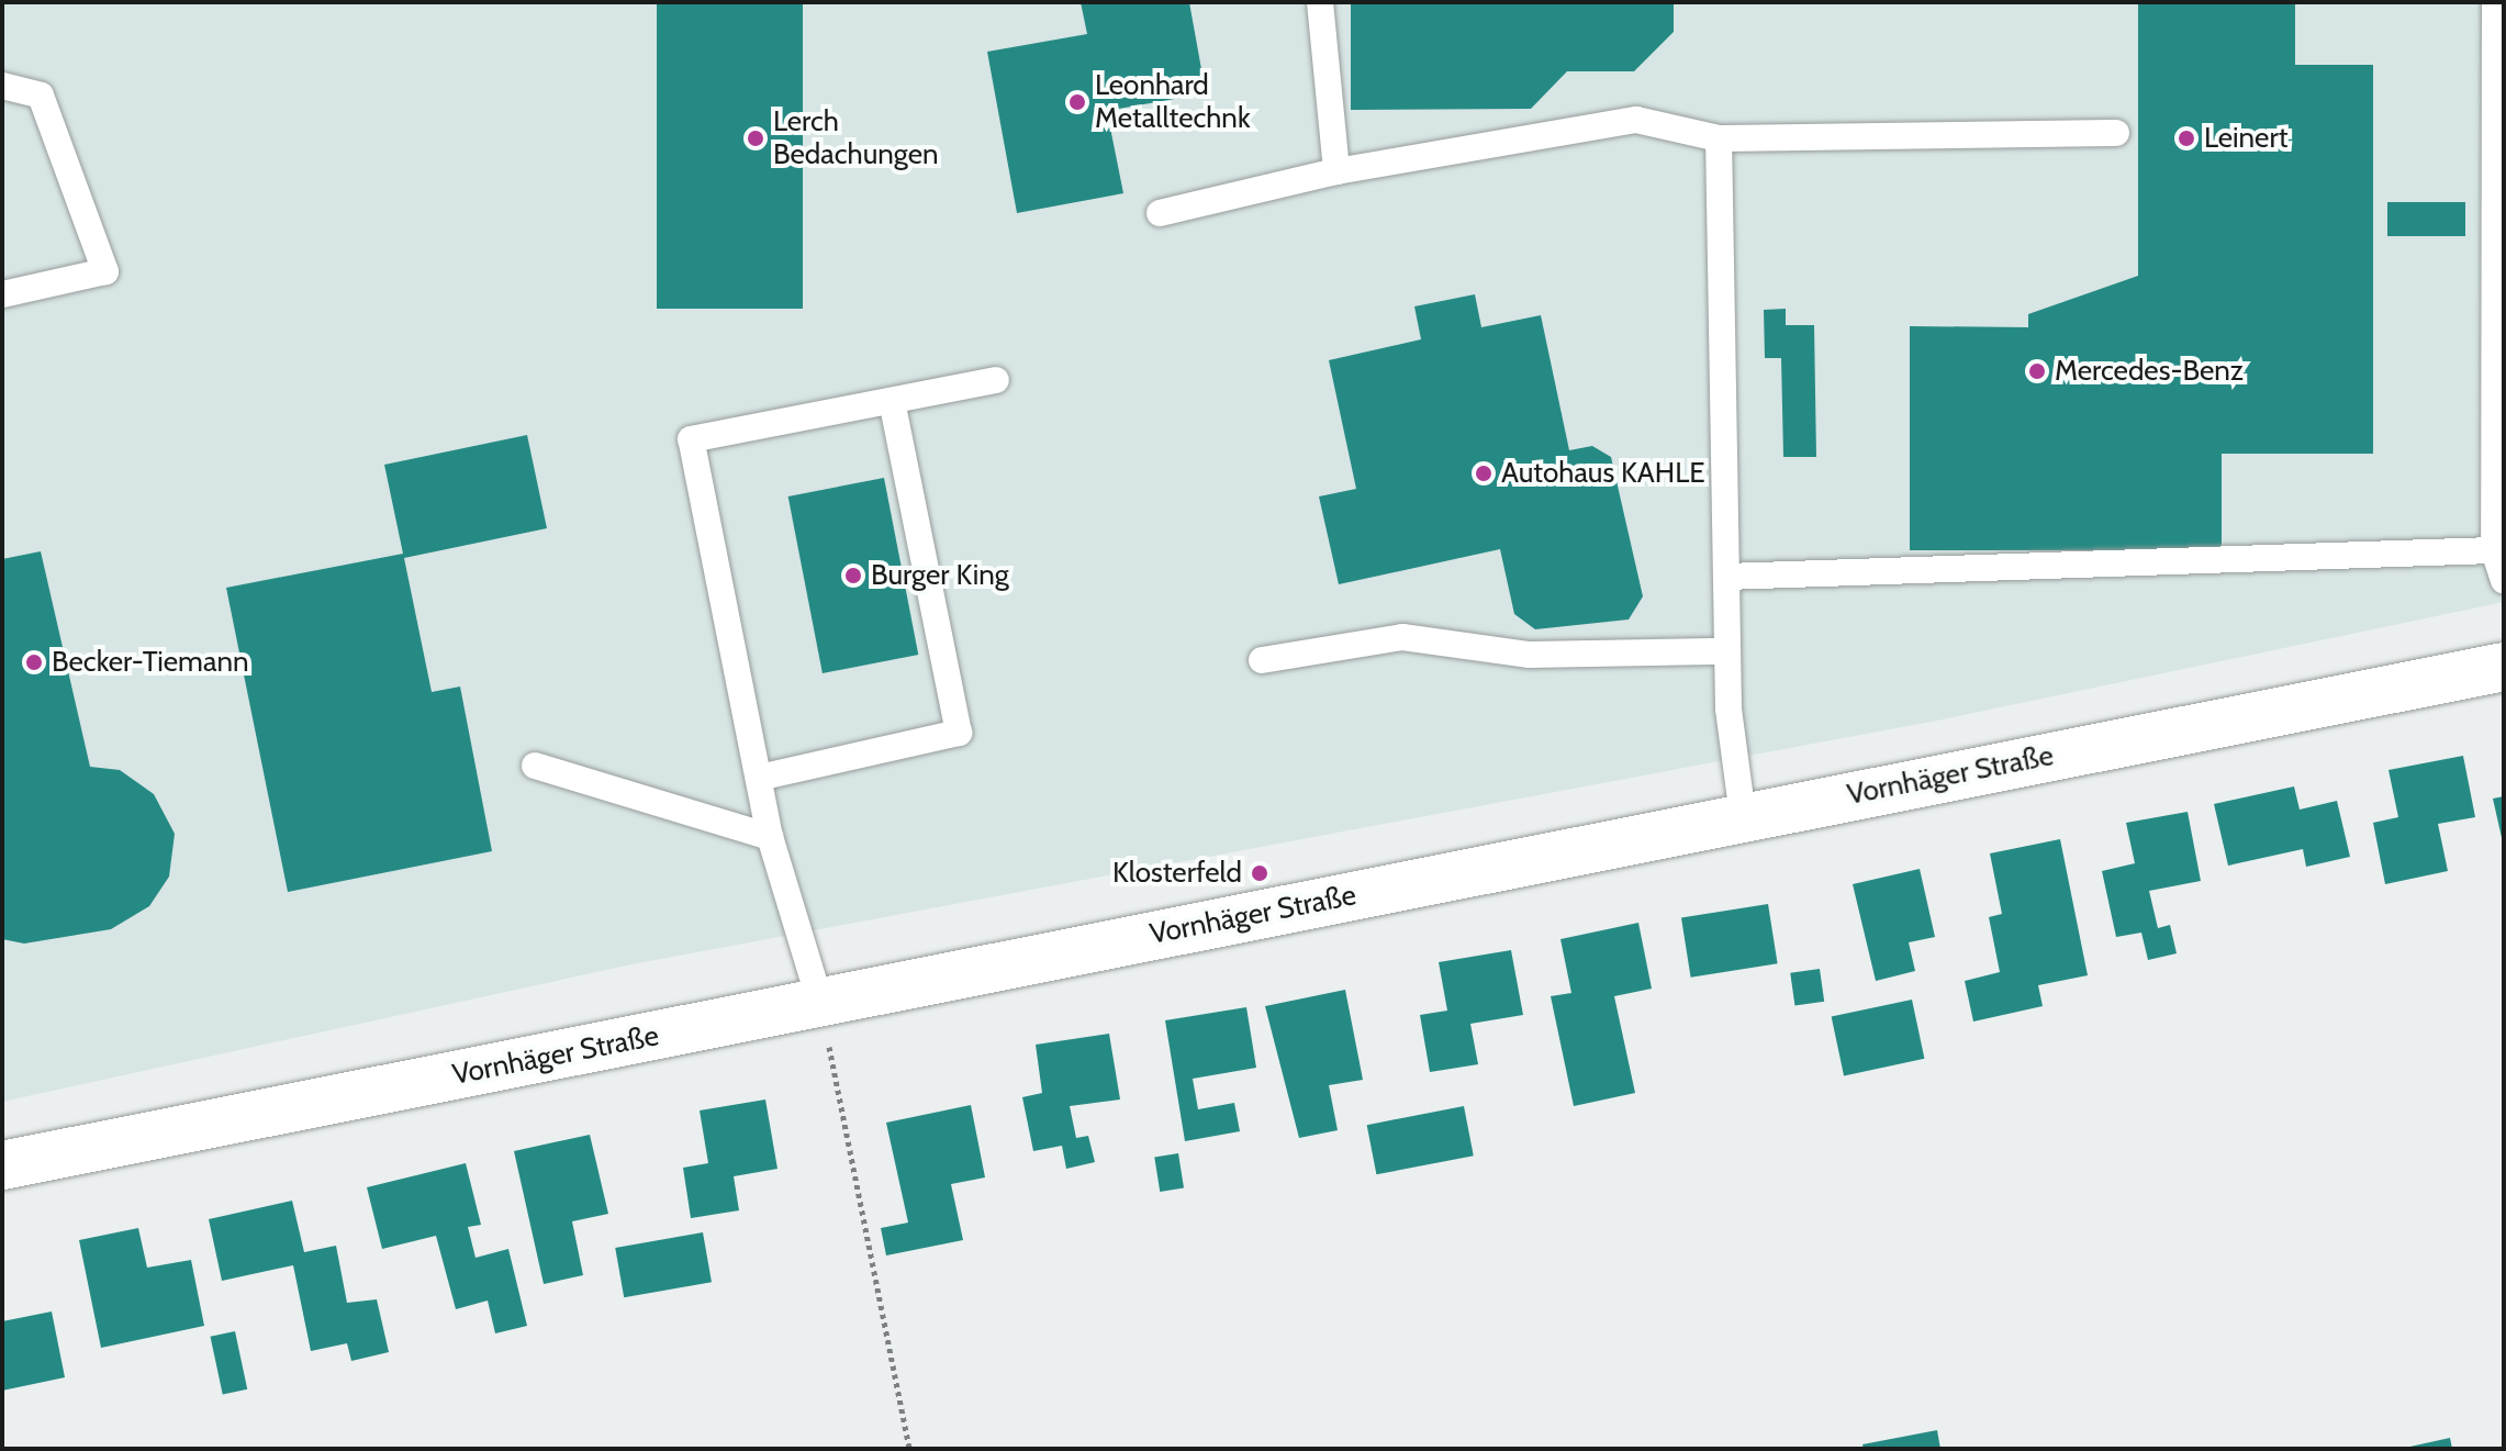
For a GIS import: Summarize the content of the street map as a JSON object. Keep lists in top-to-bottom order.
{
  "streets": {
    "main road": ["Vornhäger Straße"]
  },
  "places": [
    "Leonhard Metalltechnk",
    "Lerch Bedachungen",
    "Leinert",
    "Mercedes-Benz",
    "Autohaus KAHLE",
    "Burger King",
    "Becker-Tiemann",
    "Klosterfeld"
  ]
}
